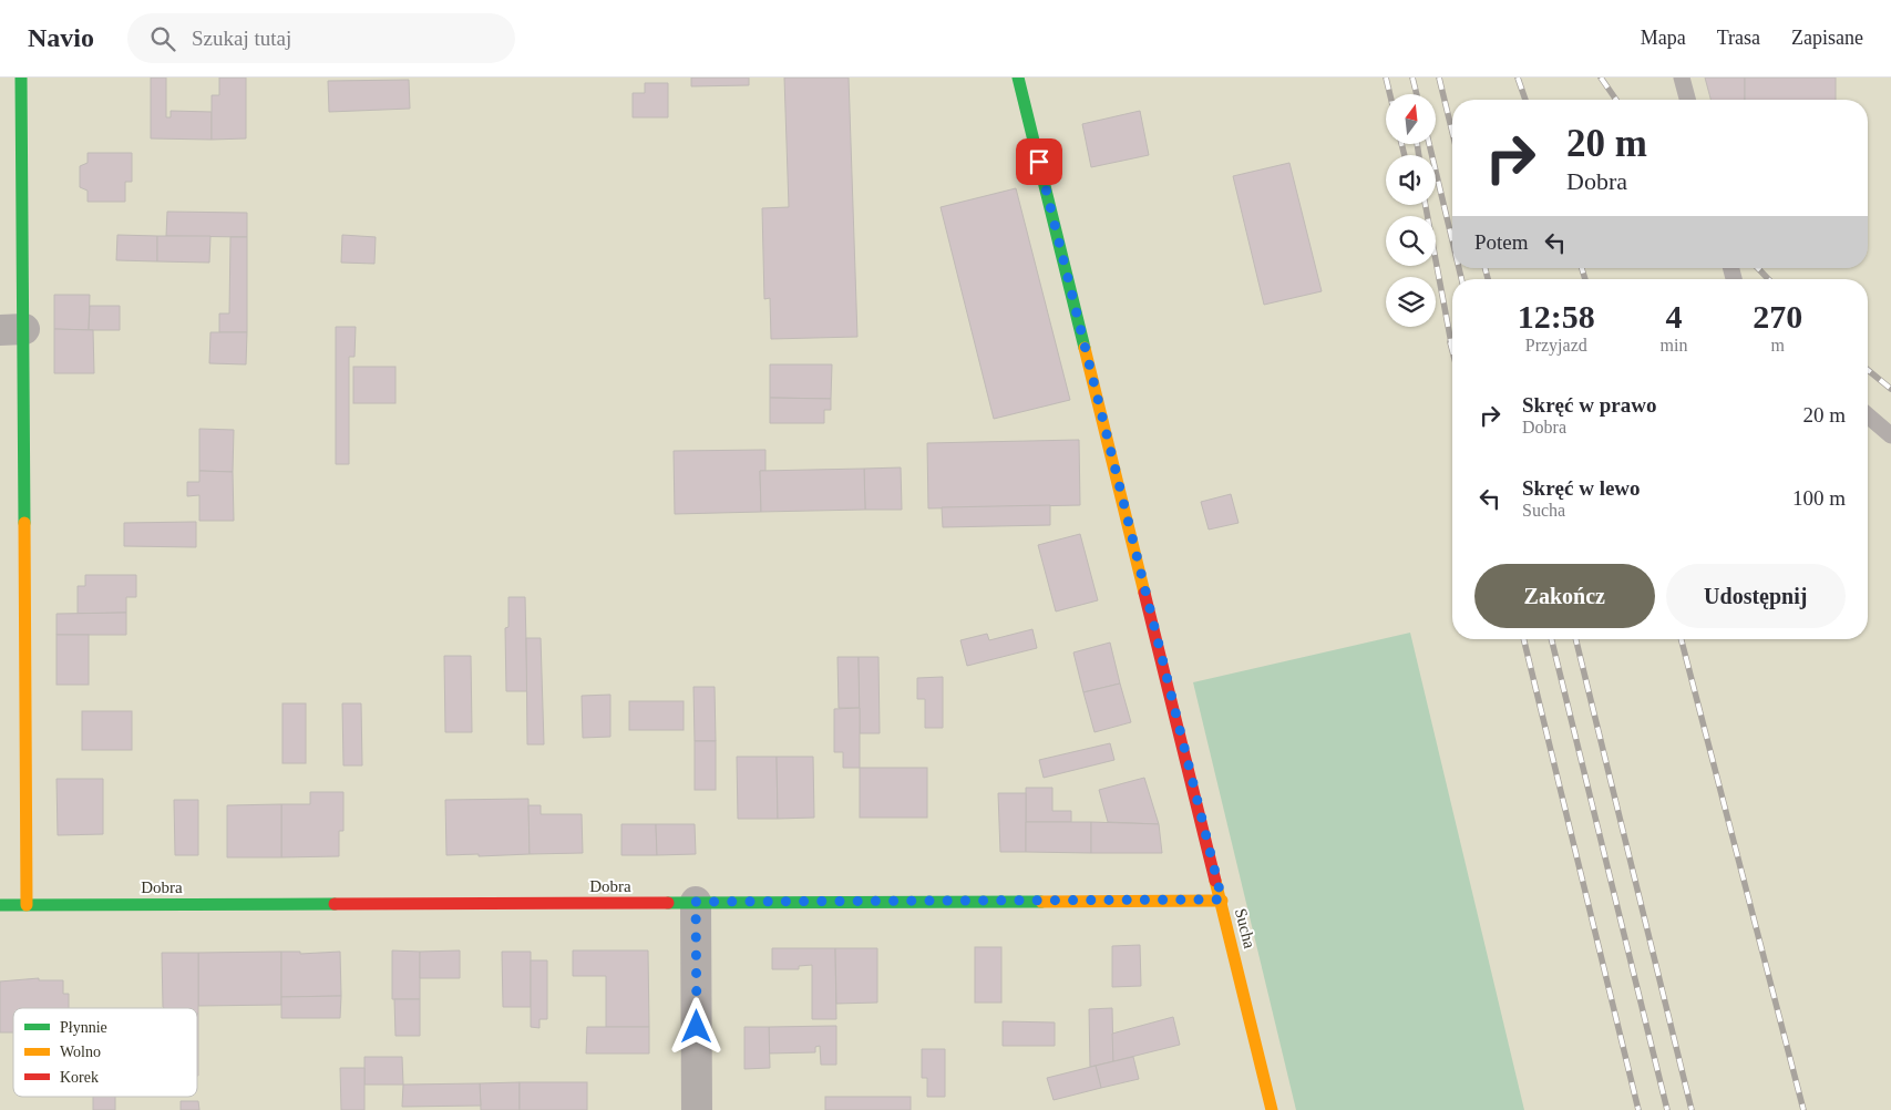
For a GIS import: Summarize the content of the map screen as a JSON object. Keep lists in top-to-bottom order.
{
  "streets": {
    "street": ["Dobra", "Sucha"]
  },
  "crossings": [
    ["Dobra", "Sucha"]
  ],
  "legend": ["Płynnie", "Wolno", "Korek"],
  "north": "top",
  "page": {
    "header": "Navio",
    "search": "Szukaj tutaj",
    "nav": ["Mapa", "Trasa", "Zapisane"],
    "turn": ["20 m", "Dobra"],
    "then": "Potem",
    "eta": [
      "12:58",
      "Przyjazd",
      "4",
      "min",
      "270",
      "m"
    ],
    "list": [
      {
        "name": "Skręć w prawo",
        "note": "Dobra",
        "value": "20 m"
      },
      {
        "name": "Skręć w lewo",
        "note": "Sucha",
        "value": "100 m"
      }
    ],
    "buttons": ["Zakończ", "Udostępnij"]
  }
}
